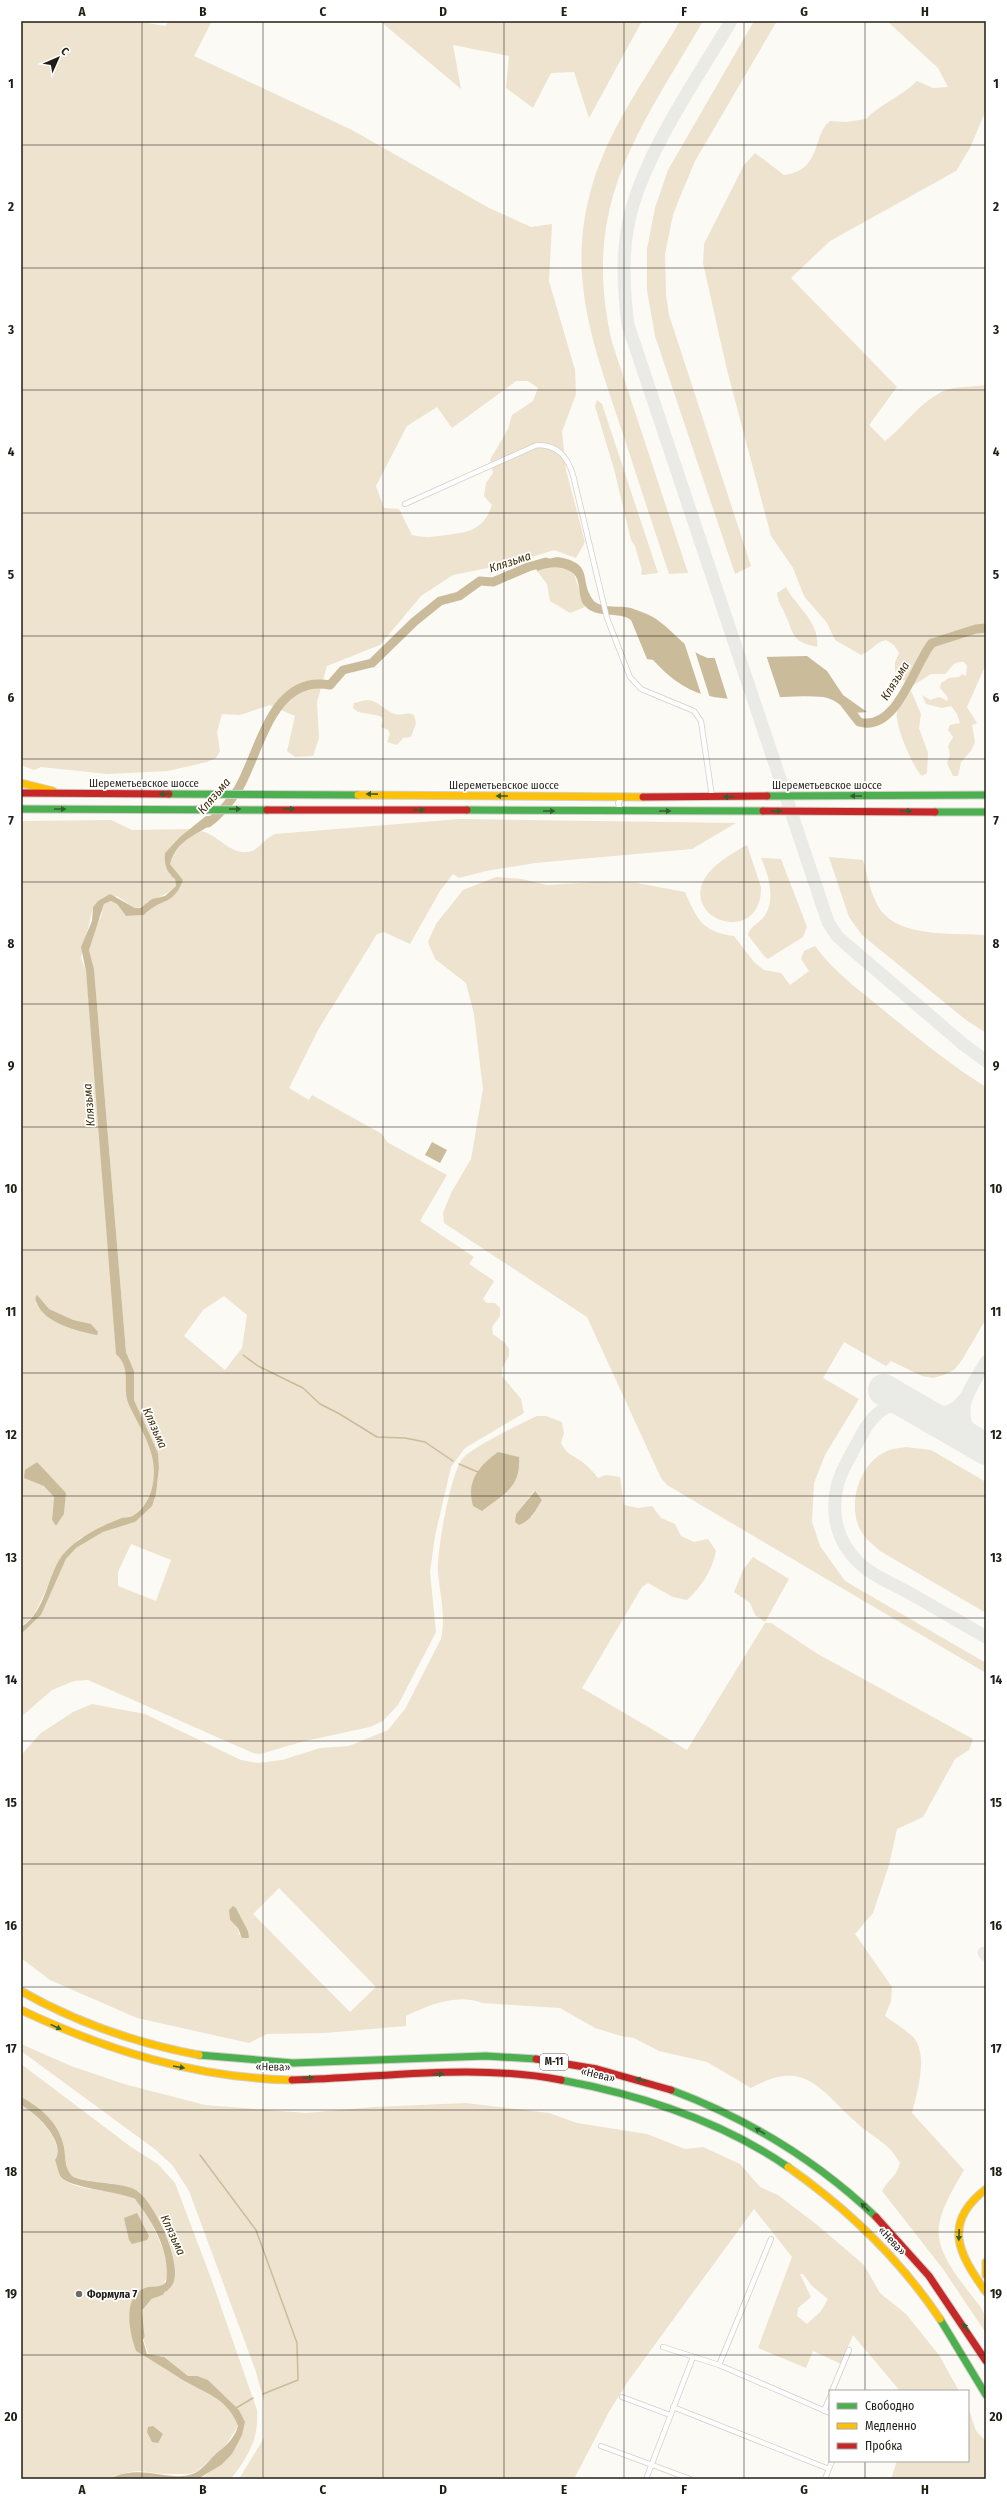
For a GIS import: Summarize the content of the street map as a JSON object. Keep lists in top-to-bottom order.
{
  "streets": {
    "main road": ["Шереметьевское шоссе", "М-11", "«Нева»"]
  },
  "water": ["Клязьма"],
  "places": ["Формула 7"],
  "legend": ["Свободно", "Медленно", "Пробка"],
  "north": "top right",
  "grid": {
    "columns": [
      "A",
      "B",
      "C",
      "D",
      "E",
      "F",
      "G",
      "H"
    ],
    "rows": [
      "1",
      "2",
      "3",
      "4",
      "5",
      "6",
      "7",
      "8",
      "9",
      "10",
      "11",
      "12",
      "13",
      "14",
      "15",
      "16",
      "17",
      "18",
      "19",
      "20"
    ]
  }
}
